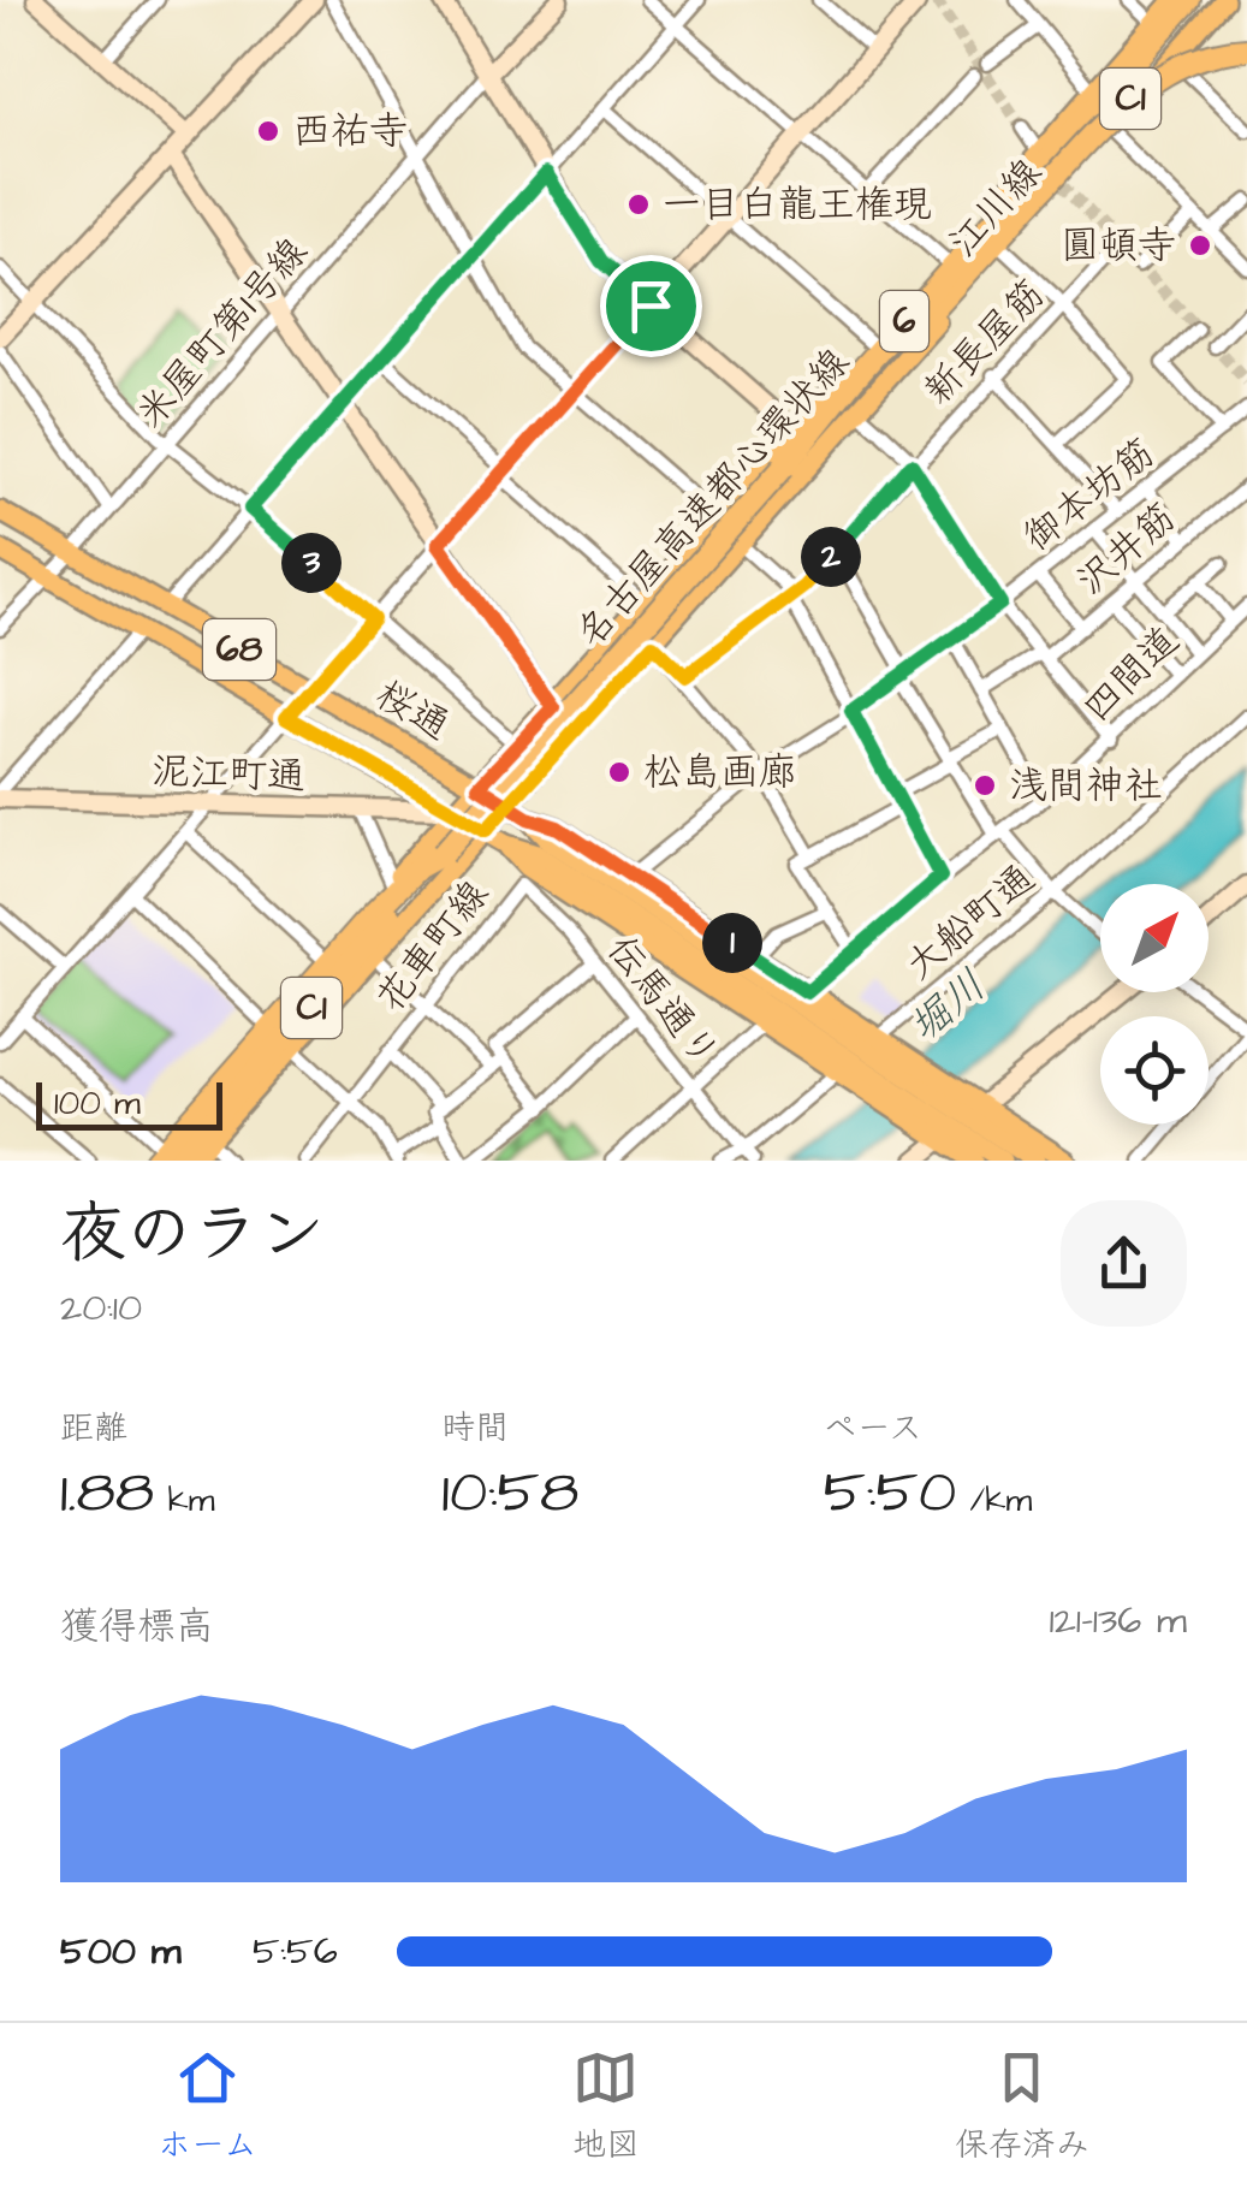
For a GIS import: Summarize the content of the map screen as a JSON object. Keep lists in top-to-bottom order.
{
  "streets": {
    "highway": ["C1", "6", "名古屋高速都心環状線"],
    "main road": ["江川線", "68", "桜通"],
    "street": [
      "米屋町第1号線",
      "新長屋筋",
      "御本坊筋",
      "沢井筋",
      "四間道",
      "泥江町通",
      "大船町通",
      "花車町線",
      "伝馬通り"
    ]
  },
  "crossings": [
    ["江川線", "名古屋高速都心環状線"],
    ["江川線", "桜通"],
    ["江川線", "泥江町通"],
    ["6", "名古屋高速都心環状線"],
    ["米屋町第1号線", "桜通"],
    ["御本坊筋", "桜通"],
    ["御本坊筋", "伝馬通り"],
    ["68", "桜通"],
    ["68", "大船町通"],
    ["四間道", "桜通"],
    ["桜通", "泥江町通"],
    ["桜通", "大船町通"],
    ["大船町通", "伝馬通り"],
    ["花車町線", "伝馬通り"]
  ],
  "water": ["堀川"],
  "places": [
    "西祐寺",
    "一目白龍王権現",
    "圓頓寺",
    "松島画廊",
    "浅間神社"
  ],
  "scale_bar": "100 m",
  "north": "top right",
  "page": {
    "pins": ["2", "3", "1"],
    "scale": "100 m",
    "heading": ["夜のラン", "20:10"],
    "stats": [
      ["距離", "1.88 km"],
      ["時間", "10:58"],
      ["ペース", "5:50 /km"]
    ],
    "chart": ["獲得標高", "121–136 m"],
    "list": [
      {
        "name": "500 m",
        "note": "5:56"
      }
    ],
    "tabs": ["ホーム", "地図", "保存済み"]
  }
}
